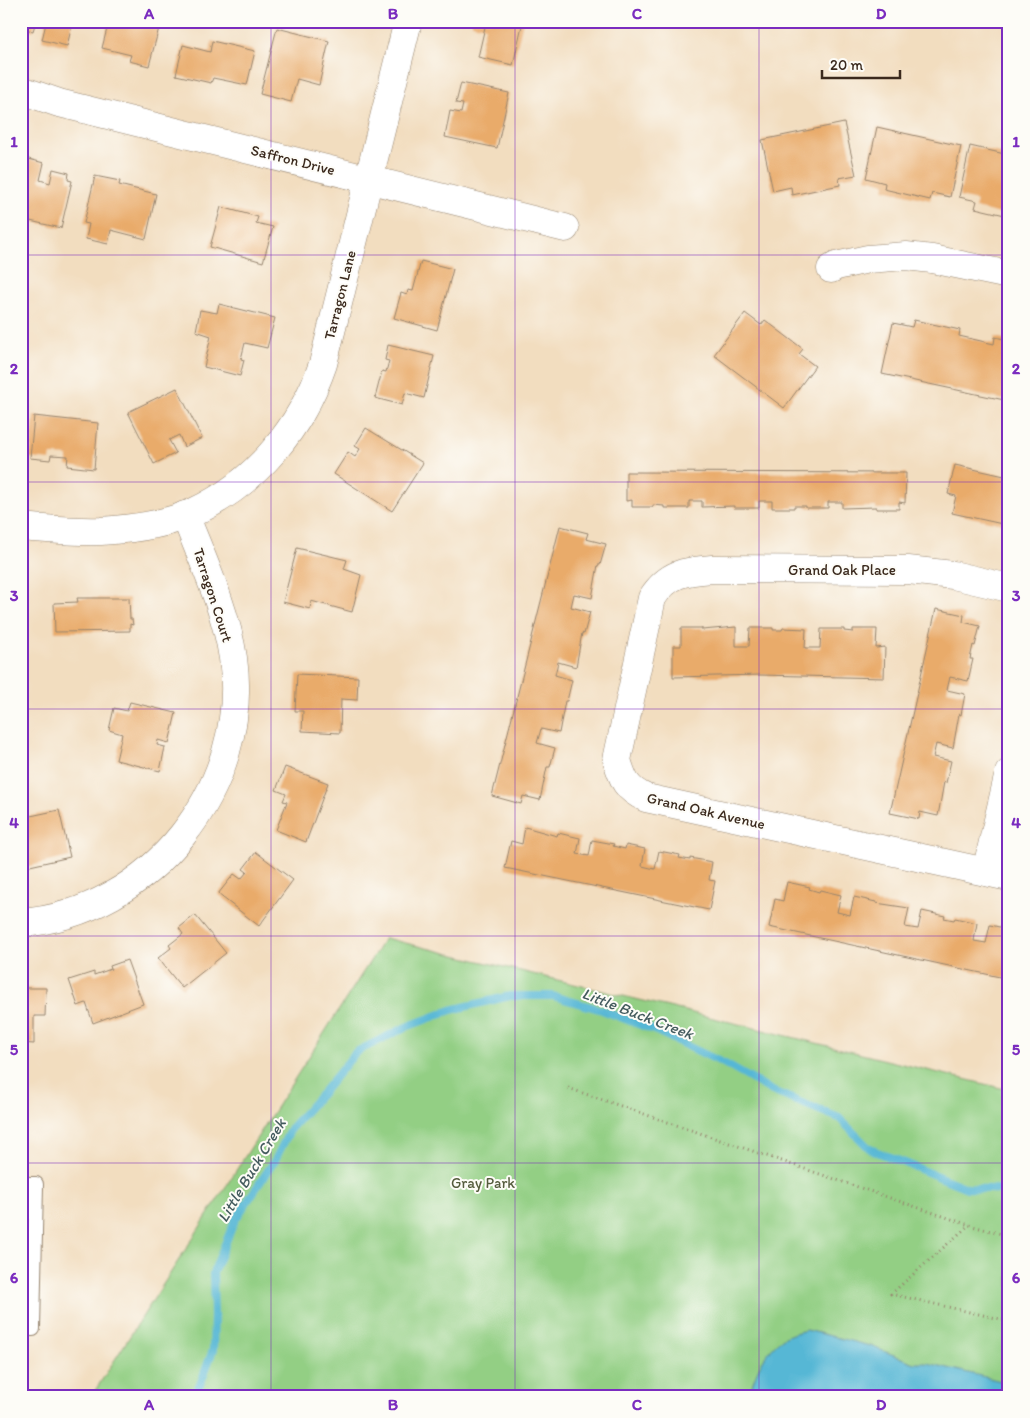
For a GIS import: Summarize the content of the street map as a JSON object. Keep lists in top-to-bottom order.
{
  "streets": {
    "street": [
      "Saffron Drive",
      "Tarragon Lane",
      "Grand Oak Place",
      "Tarragon Court",
      "Grand Oak Avenue"
    ]
  },
  "crossings": [
    ["Saffron Drive", "Tarragon Lane"],
    ["Tarragon Lane", "Tarragon Court"],
    ["Grand Oak Place", "Grand Oak Avenue"]
  ],
  "water": ["Little Buck Creek"],
  "parks": ["Gray Park"],
  "scale_bar": "20 m",
  "grid": {
    "columns": [
      "A",
      "B",
      "C",
      "D"
    ],
    "rows": [
      "1",
      "2",
      "3",
      "4",
      "5",
      "6"
    ]
  }
}
